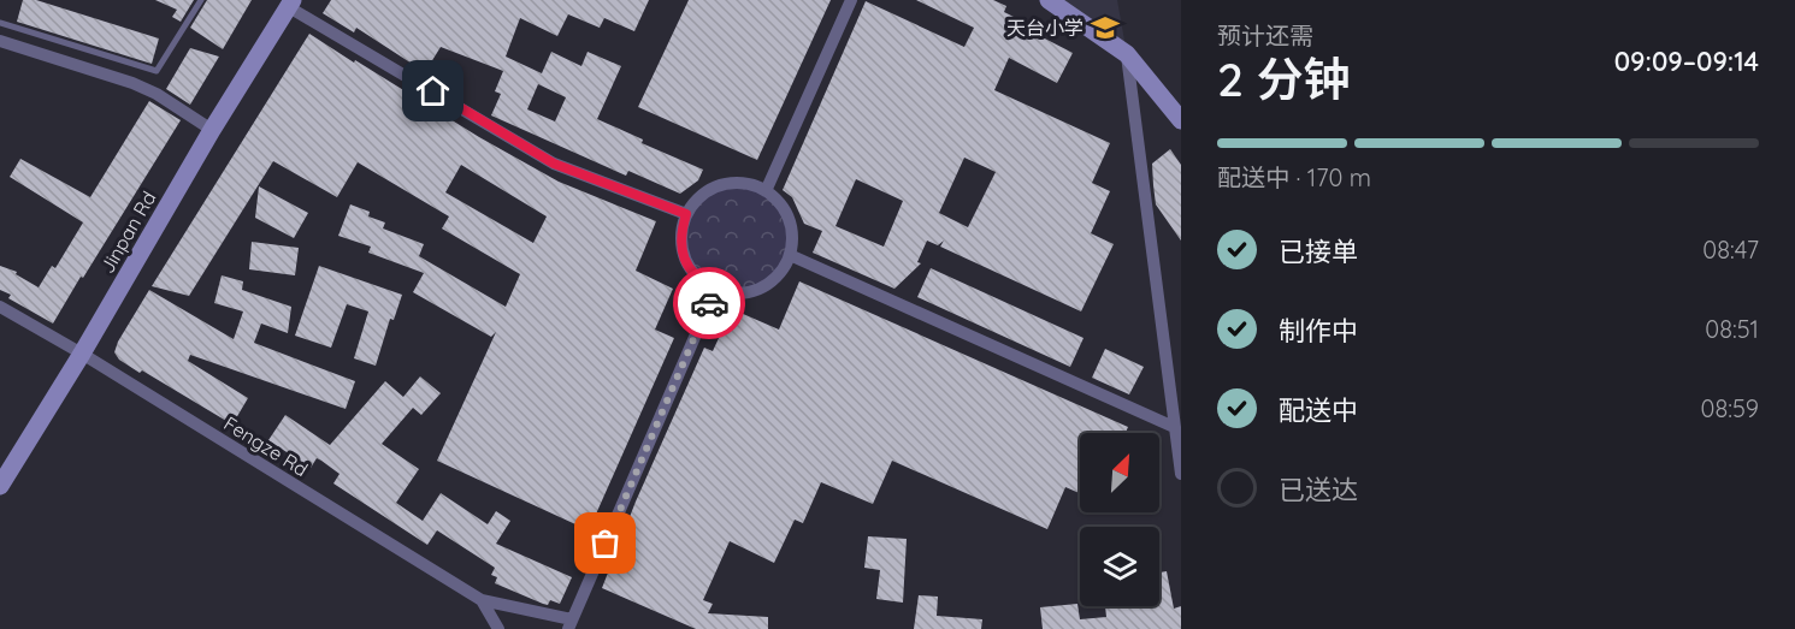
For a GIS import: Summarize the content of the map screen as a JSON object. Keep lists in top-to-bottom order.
{
  "streets": {
    "main road": ["Jinpan Rd"],
    "street": ["Fengze Rd"]
  },
  "crossings": [
    ["Jinpan Rd", "Fengze Rd"]
  ],
  "places": {
    "school or university": ["天台小学"]
  },
  "north": "top right",
  "page": {
    "heading": ["2 分钟", "预计还需", "09:09–09:14"],
    "bar": "配送中 · 170 m",
    "list": [
      ["已接单", "08:47"],
      ["制作中", "08:51"],
      ["配送中", "08:59"],
      "已送达"
    ]
  }
}
